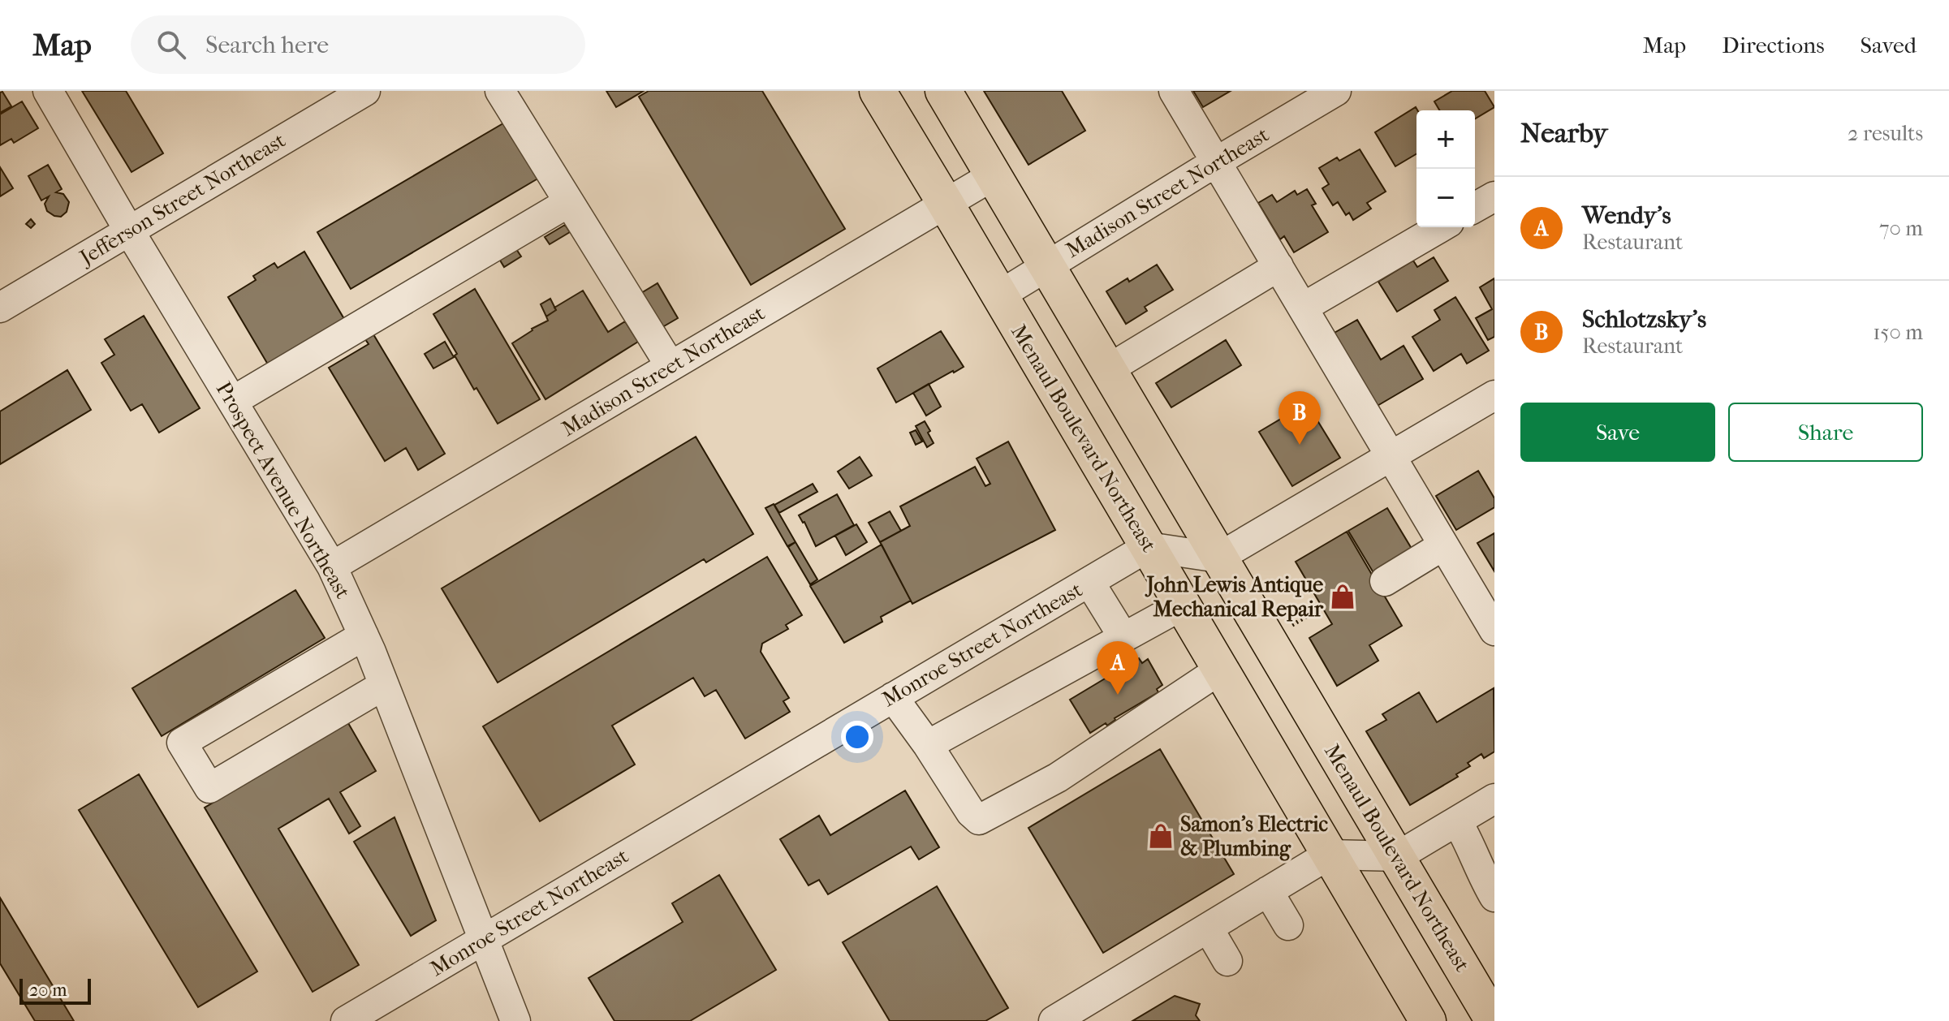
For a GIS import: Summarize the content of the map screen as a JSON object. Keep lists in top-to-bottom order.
{
  "streets": {
    "main road": ["Menaul Boulevard Northeast"],
    "street": [
      "Madison Street Northeast",
      "Jefferson Street Northeast",
      "Prospect Avenue Northeast",
      "Monroe Street Northeast"
    ]
  },
  "crossings": [
    ["Madison Street Northeast", "Menaul Boulevard Northeast"],
    ["Madison Street Northeast", "Prospect Avenue Northeast"],
    ["Jefferson Street Northeast", "Prospect Avenue Northeast"],
    ["Menaul Boulevard Northeast", "Monroe Street Northeast"],
    ["Prospect Avenue Northeast", "Monroe Street Northeast"]
  ],
  "places": {
    "shop": ["John Lewis Antique Mechanical Repair", "Samon's Electric & Plumbing"]
  },
  "scale_bar": "20 m",
  "page": {
    "header": "Map",
    "search": "Search here",
    "nav": ["Map", "Directions", "Saved"],
    "heading": ["Nearby", "2 results"],
    "map_buttons": ["+", "−"],
    "list": [
      {
        "mark": "A",
        "name": "Wendy's",
        "note": "Restaurant",
        "value": "70 m"
      },
      {
        "mark": "B",
        "name": "Schlotzsky's",
        "note": "Restaurant",
        "value": "150 m"
      }
    ],
    "buttons": ["Save", "Share"],
    "pins": ["B", "A"],
    "scale": "20 m"
  }
}
